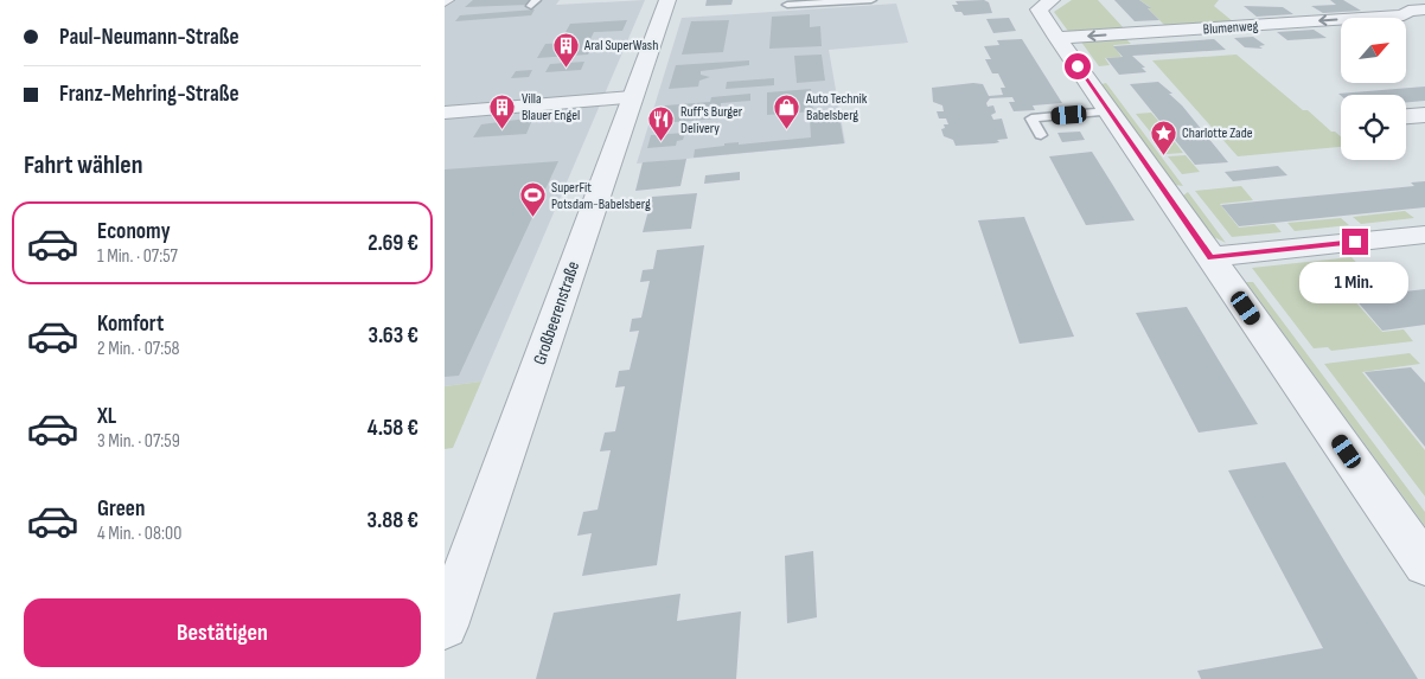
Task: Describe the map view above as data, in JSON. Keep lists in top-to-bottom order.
{
  "streets": {
    "street": ["Blumenweg", "Großbeerenstraße"]
  },
  "places": {
    "building": ["Aral SuperWash", "Villa Blauer Engel"],
    "shop": ["Auto Technik Babelsberg"],
    "restaurant": ["Ruff's Burger Delivery"],
    "place": ["Charlotte Zade"],
    "sports": ["SuperFit Potsdam-Babelsberg"]
  },
  "north": "top right",
  "page": {
    "banner": ["Paul-Neumann-Straße", "Franz-Mehring-Straße"],
    "heading": "Fahrt wählen",
    "list": [
      {
        "name": "Economy",
        "note": "1 Min. · 07:57",
        "value": "2.69 €"
      },
      {
        "name": "Komfort",
        "note": "2 Min. · 07:58",
        "value": "3.63 €"
      },
      {
        "name": "XL",
        "note": "3 Min. · 07:59",
        "value": "4.58 €"
      },
      {
        "name": "Green",
        "note": "4 Min. · 08:00",
        "value": "3.88 €"
      }
    ],
    "bubble": "1 Min.",
    "buttons": "Bestätigen"
  }
}
